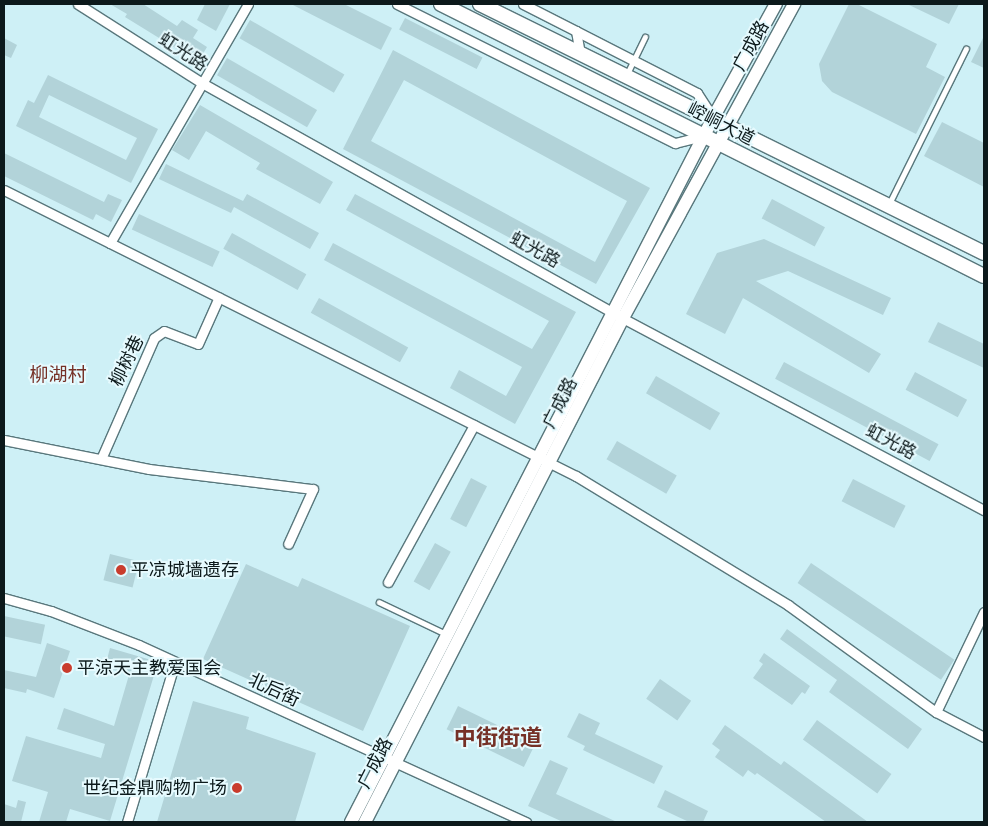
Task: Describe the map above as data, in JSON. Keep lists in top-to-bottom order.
{
  "streets": {
    "main road": ["广成路", "崆峒大道"],
    "street": ["虹光路", "柳树巷", "北后街"]
  },
  "crossings": [
    ["广成路", "虹光路"],
    ["广成路", "崆峒大道"],
    ["广成路", "北后街"]
  ],
  "districts": ["柳湖村", "中街街道"],
  "places": ["平凉城墙遗存", "平涼天主教爱国会", "世纪金鼎购物广场"]
}
